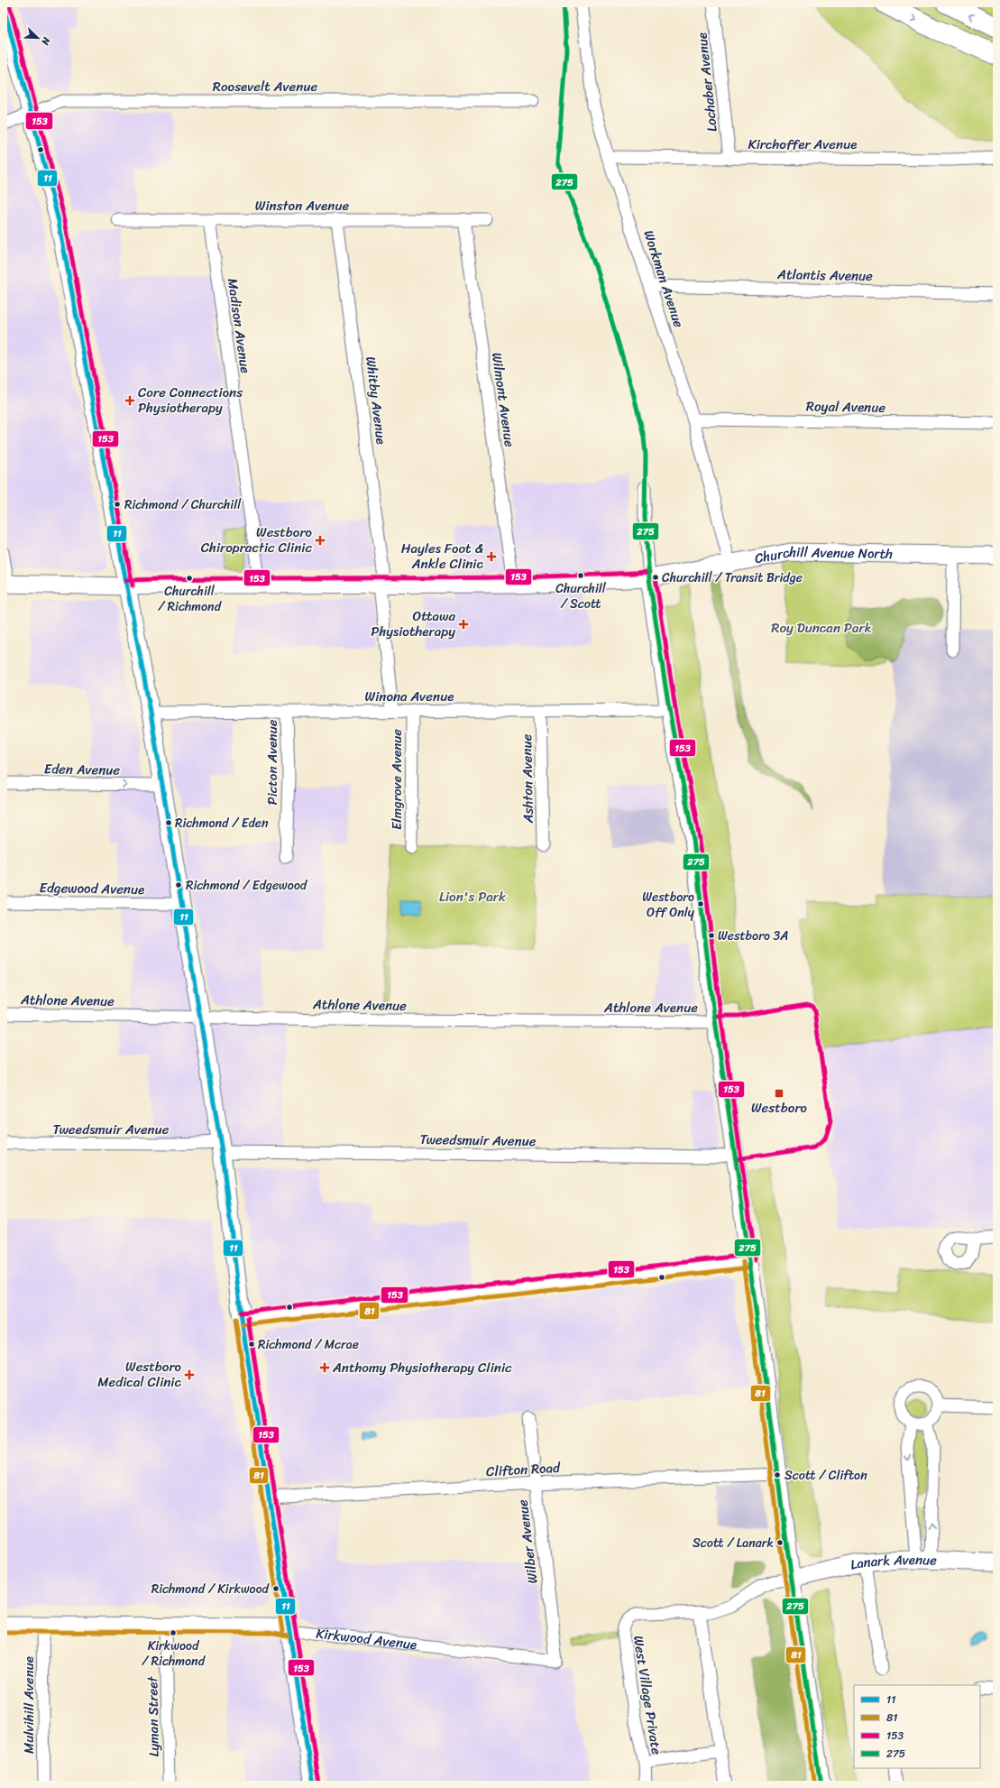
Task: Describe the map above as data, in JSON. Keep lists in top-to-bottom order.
{
  "streets": {
    "main road": ["Churchill Avenue North", "Lanark Avenue", "Kirkwood Avenue"],
    "street": [
      "Lochaber Avenue",
      "Roosevelt Avenue",
      "Kirchoffer Avenue",
      "Winston Avenue",
      "Atlantis Avenue",
      "Workman Avenue",
      "Madison Avenue",
      "Wilmont Avenue",
      "Whitby Avenue",
      "Royal Avenue",
      "Winona Avenue",
      "Picton Avenue",
      "Eden Avenue",
      "Ashton Avenue",
      "Elmgrove Avenue",
      "Edgewood Avenue",
      "Athlone Avenue",
      "Tweedsmuir Avenue",
      "Clifton Road",
      "Wilber Avenue",
      "West Village Private",
      "Mulvihill Avenue",
      "Lyman Street"
    ]
  },
  "crossings": [
    ["Lochaber Avenue", "Kirchoffer Avenue"],
    ["Kirchoffer Avenue", "Workman Avenue"],
    ["Winston Avenue", "Madison Avenue"],
    ["Winston Avenue", "Wilmont Avenue"],
    ["Winston Avenue", "Whitby Avenue"],
    ["Atlantis Avenue", "Workman Avenue"],
    ["Workman Avenue", "Royal Avenue"],
    ["Workman Avenue", "Churchill Avenue North"],
    ["Madison Avenue", "Churchill Avenue North"],
    ["Wilmont Avenue", "Churchill Avenue North"],
    ["Whitby Avenue", "Churchill Avenue North"],
    ["Whitby Avenue", "Winona Avenue"],
    ["Winona Avenue", "Picton Avenue"],
    ["Winona Avenue", "Ashton Avenue"],
    ["Winona Avenue", "Elmgrove Avenue"],
    ["Clifton Road", "Wilber Avenue"],
    ["Wilber Avenue", "Kirkwood Avenue"],
    ["Lanark Avenue", "West Village Private"],
    ["Kirkwood Avenue", "Mulvihill Avenue"],
    ["Kirkwood Avenue", "Lyman Street"]
  ],
  "one_way": ["Eden Avenue"],
  "parks": ["Roy Duncan Park", "Lion's Park"],
  "places": {
    "health": [
      "Core Connections Physiotherapy",
      "Westboro Chiropractic Clinic",
      "Hayles Foot & Ankle Clinic",
      "Ottawa Physiotherapy",
      "Anthomy Physiotherapy Clinic",
      "Westboro Medical Clinic"
    ],
    "other": [
      "Richmond / Churchill",
      "Churchill / Scott",
      "Churchill / Transit Bridge",
      "Churchill / Richmond",
      "Richmond / Eden",
      "Richmond / Edgewood",
      "Westboro Off Only",
      "Westboro 3A",
      "Richmond / Mcrae",
      "Scott / Clifton",
      "Scott / Lanark",
      "Richmond / Kirkwood",
      "Kirkwood / Richmond"
    ],
    "transit": ["Westboro"]
  },
  "lines": [
    "transit line 11",
    "transit line 153",
    "transit line 275",
    "transit line 81"
  ],
  "legend": [
    "11",
    "81",
    "153",
    "275"
  ],
  "north": "bottom right"
}
